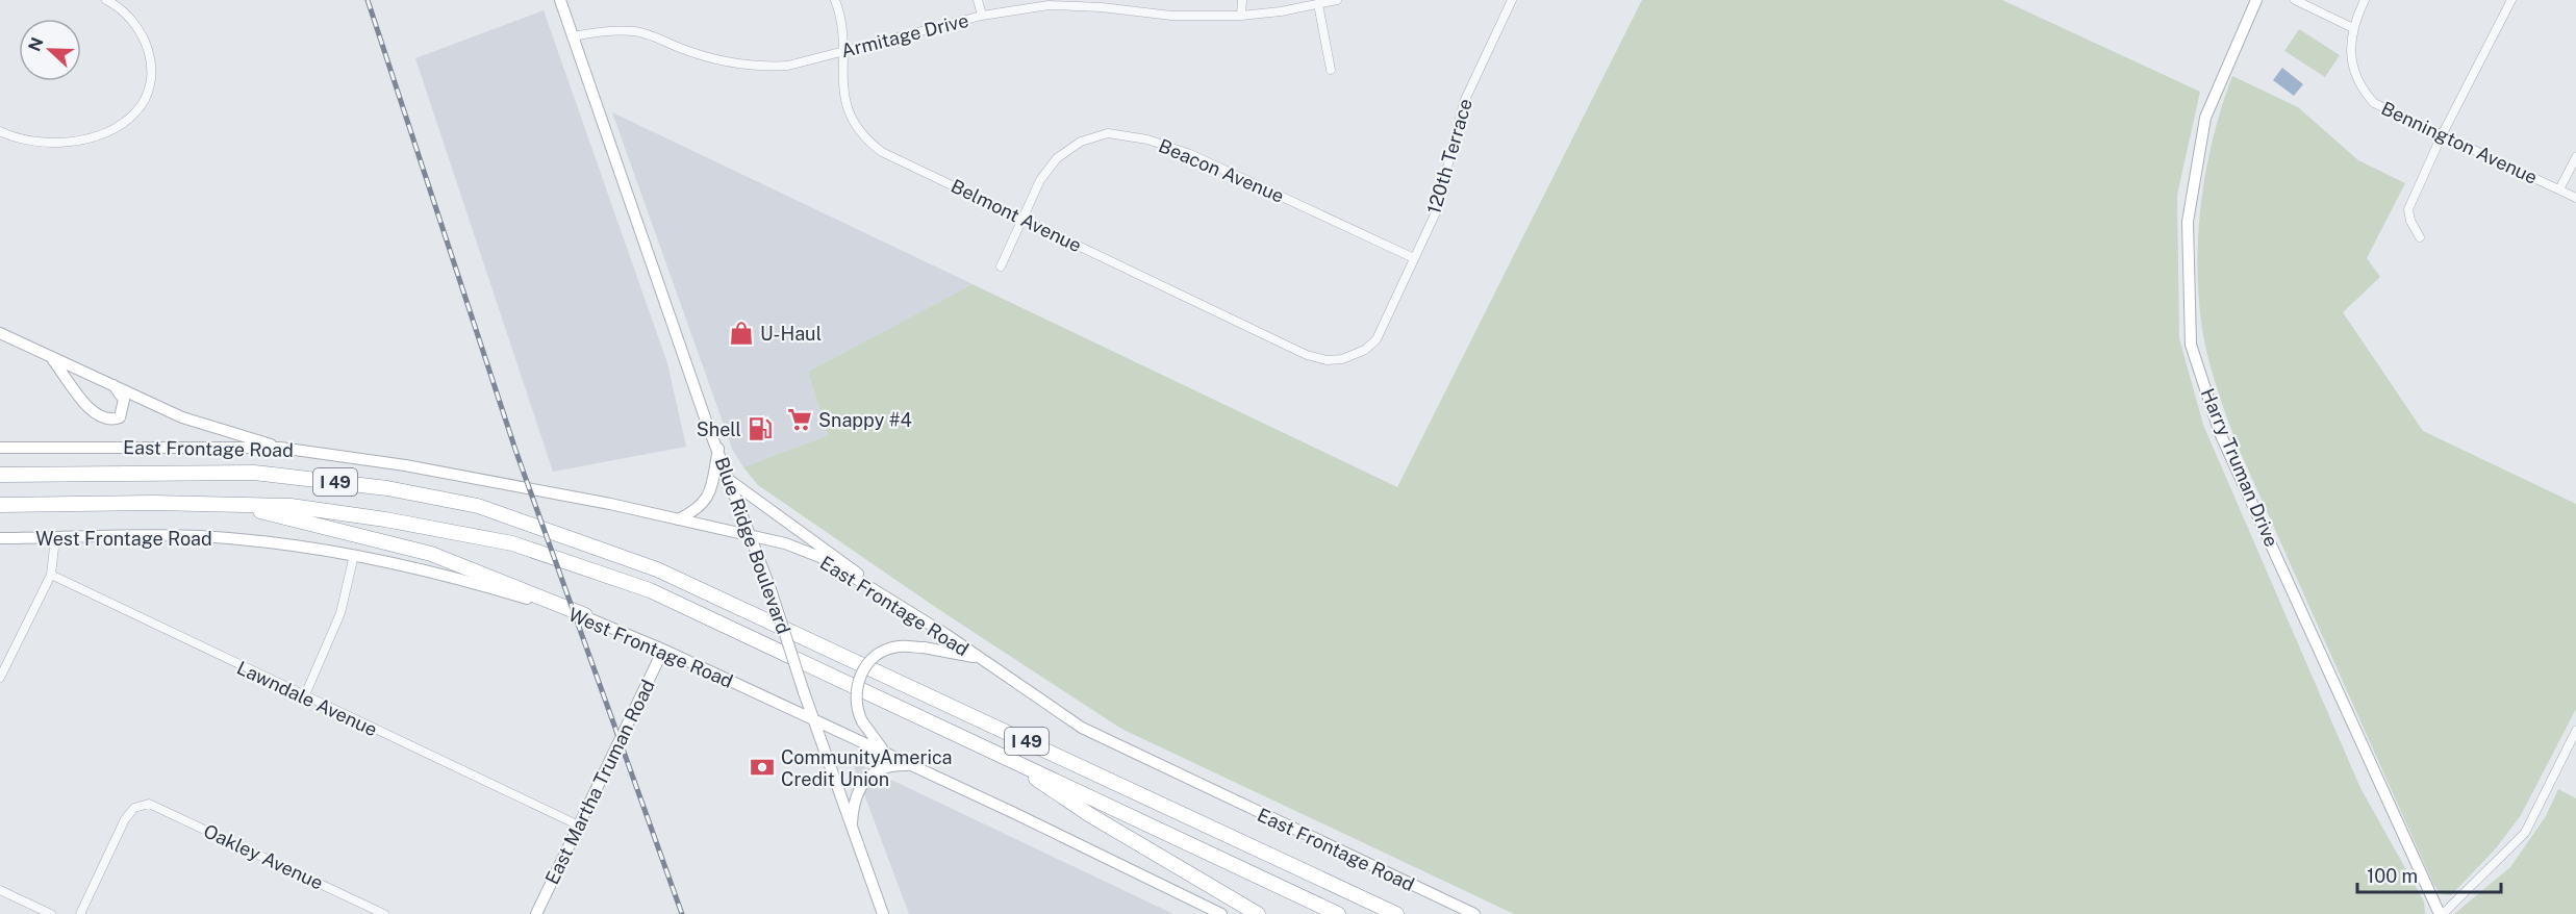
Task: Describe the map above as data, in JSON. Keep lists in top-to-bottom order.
{
  "streets": {
    "highway": ["I 49"],
    "street": [
      "Armitage Drive",
      "Bennington Avenue",
      "120th Terrace",
      "Beacon Avenue",
      "Belmont Avenue",
      "East Frontage Road",
      "Harry Truman Drive",
      "West Frontage Road",
      "Blue Ridge Boulevard",
      "Lawndale Avenue",
      "East Martha Truman Road",
      "Oakley Avenue"
    ]
  },
  "crossings": [
    ["Armitage Drive", "Belmont Avenue"],
    ["Armitage Drive", "Blue Ridge Boulevard"],
    ["120th Terrace", "Beacon Avenue"],
    ["120th Terrace", "Belmont Avenue"],
    ["Beacon Avenue", "Belmont Avenue"],
    ["East Frontage Road", "Blue Ridge Boulevard"],
    ["West Frontage Road", "Blue Ridge Boulevard"],
    ["West Frontage Road", "East Martha Truman Road"],
    ["Lawndale Avenue", "East Martha Truman Road"]
  ],
  "places": {
    "shop": ["U-Haul"],
    "supermarket": ["Snappy #4"],
    "fuel station": ["Shell"],
    "bank": ["CommunityAmerica Credit Union"]
  },
  "scale_bar": "100 m",
  "north": "left"
}
